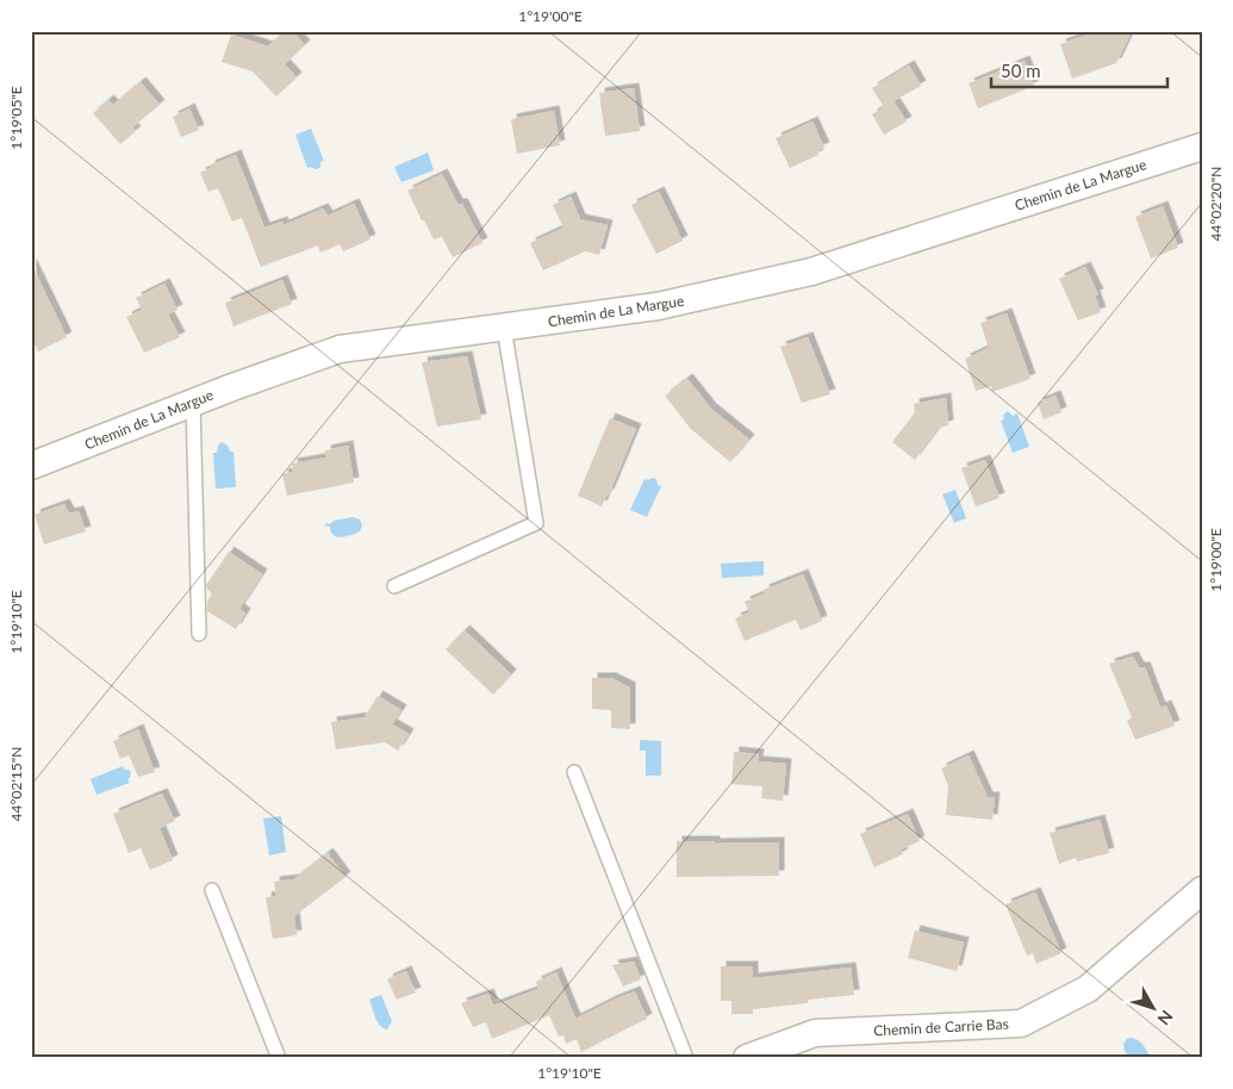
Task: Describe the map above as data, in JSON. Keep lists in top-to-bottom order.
{
  "streets": {
    "street": ["Chemin de La Margue", "Chemin de Carrie Bas"]
  },
  "scale_bar": "50 m",
  "north": "bottom right",
  "coordinates": [
    "1°19'00\"E",
    "1°19'05\"E",
    "44°02'20\"N",
    "1°19'10\"E",
    "44°02'15\"N"
  ]
}
